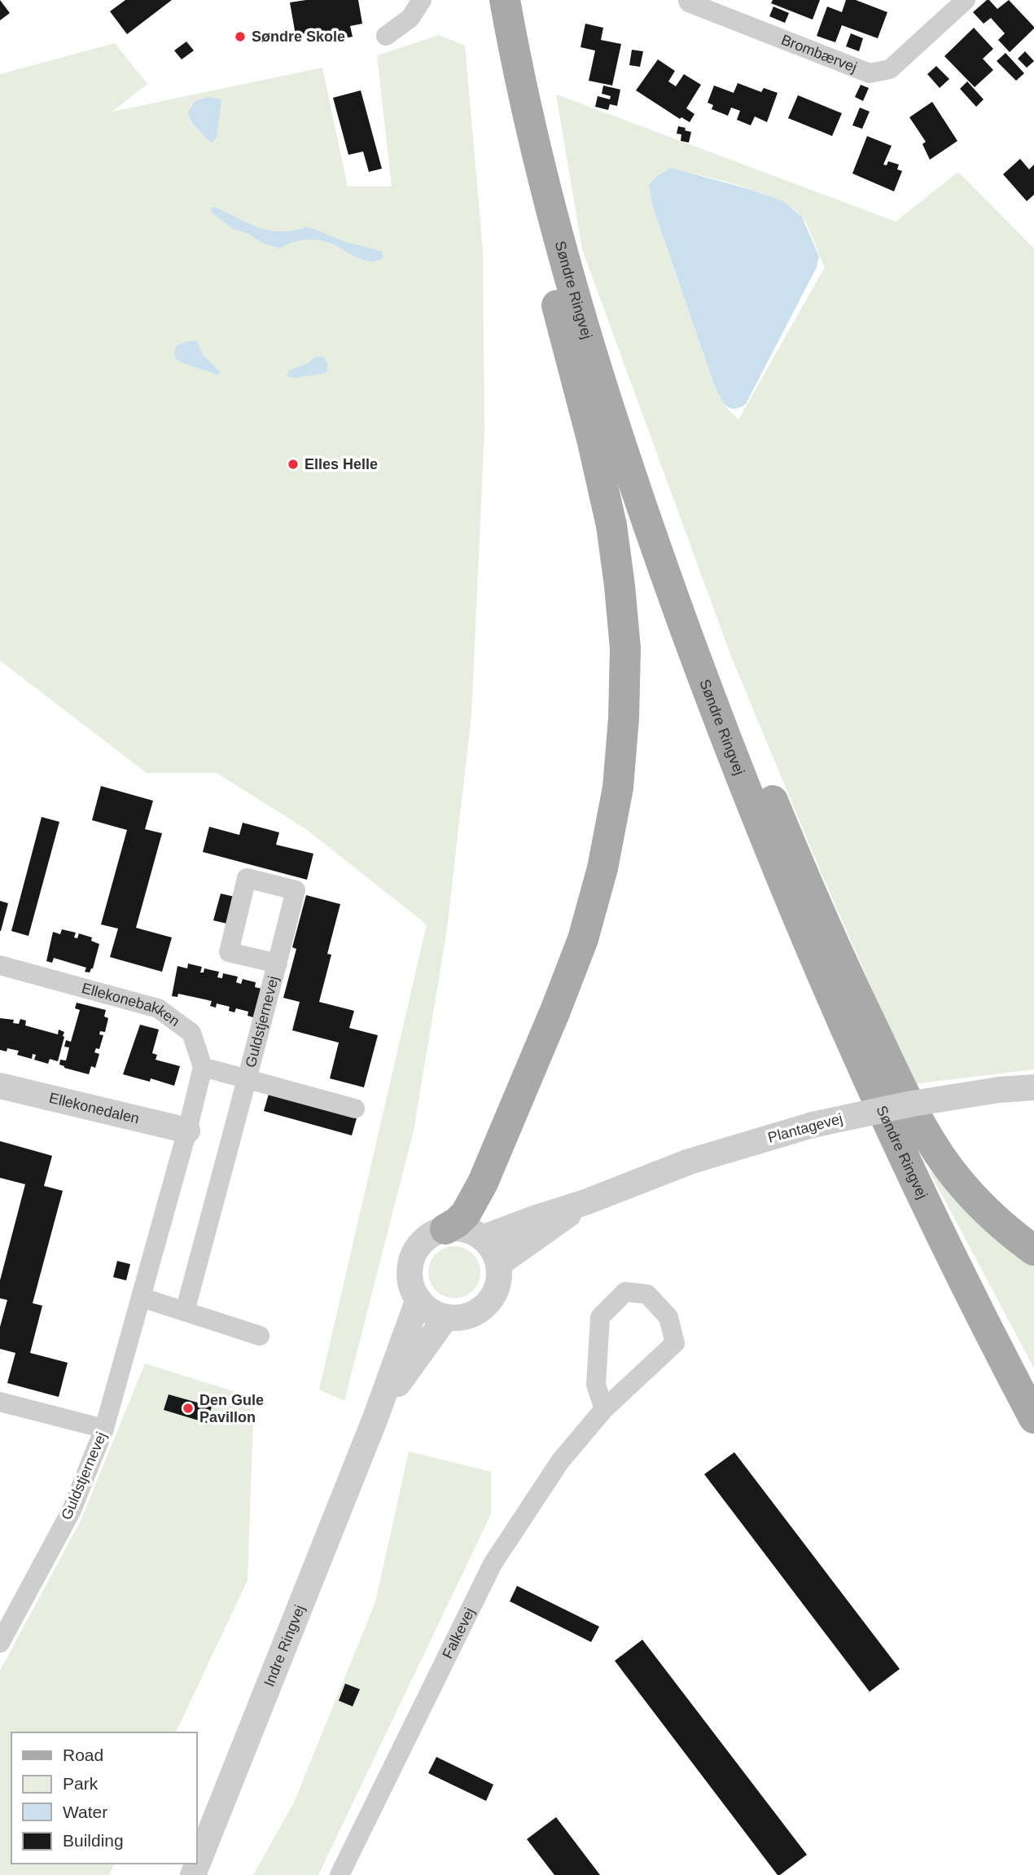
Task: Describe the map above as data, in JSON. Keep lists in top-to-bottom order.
{
  "streets": {
    "main road": ["Søndre Ringvej"],
    "street": [
      "Brombærvej",
      "Ellekonebakken",
      "Guldstjernevej",
      "Ellekonedalen",
      "Plantagevej",
      "Falkevej",
      "Indre Ringvej"
    ]
  },
  "crossings": [
    ["Ellekonebakken", "Guldstjernevej"],
    ["Guldstjernevej", "Ellekonedalen"],
    ["Plantagevej", "Indre Ringvej"]
  ],
  "places": ["Søndre Skole", "Elles Helle", "Den Gule Pavillon"],
  "legend": [
    "Road",
    "Park",
    "Water",
    "Building"
  ]
}
